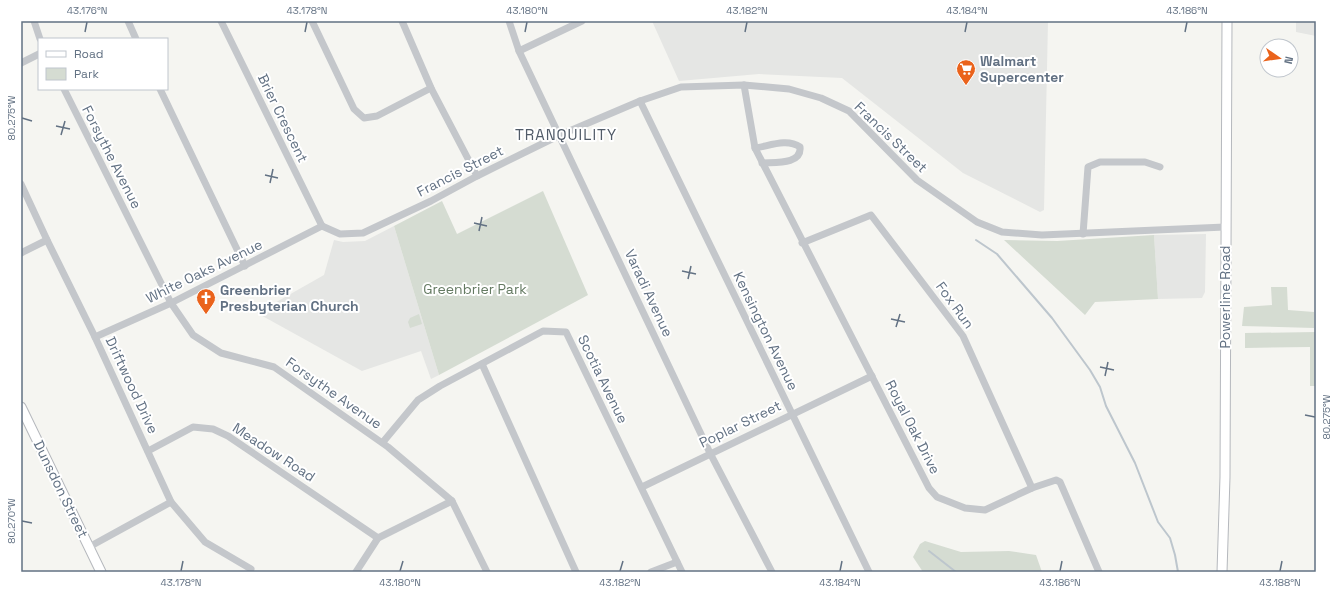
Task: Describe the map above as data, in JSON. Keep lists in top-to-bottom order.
{
  "streets": {
    "main road": ["Powerline Road", "Dunsdon Street"],
    "street": [
      "Brier Crescent",
      "Francis Street",
      "Forsythe Avenue",
      "White Oaks Avenue",
      "Varadi Avenue",
      "Fox Run",
      "Kensington Avenue",
      "Scotia Avenue",
      "Driftwood Drive",
      "Poplar Street",
      "Royal Oak Drive",
      "Meadow Road"
    ]
  },
  "crossings": [
    ["Brier Crescent", "Francis Street"],
    ["Brier Crescent", "White Oaks Avenue"],
    ["Francis Street", "White Oaks Avenue"],
    ["Francis Street", "Varadi Avenue"],
    ["Francis Street", "Powerline Road"],
    ["Francis Street", "Kensington Avenue"],
    ["Francis Street", "Royal Oak Drive"],
    ["Forsythe Avenue", "White Oaks Avenue"],
    ["Forsythe Avenue", "Scotia Avenue"],
    ["White Oaks Avenue", "Driftwood Drive"],
    ["Varadi Avenue", "Poplar Street"],
    ["Fox Run", "Royal Oak Drive"],
    ["Kensington Avenue", "Poplar Street"],
    ["Scotia Avenue", "Poplar Street"],
    ["Driftwood Drive", "Meadow Road"],
    ["Poplar Street", "Royal Oak Drive"]
  ],
  "districts": ["TRANQUILITY"],
  "parks": ["Greenbrier Park"],
  "places": {
    "supermarket": ["Walmart Supercenter"],
    "church": ["Greenbrier Presbyterian Church"]
  },
  "legend": ["Road", "Park"],
  "north": "right",
  "coordinates": [
    "43.176°N",
    "43.178°N",
    "43.180°N",
    "43.182°N",
    "43.184°N",
    "43.186°N",
    "80.275°W",
    "80.270°W",
    "43.188°N"
  ]
}
